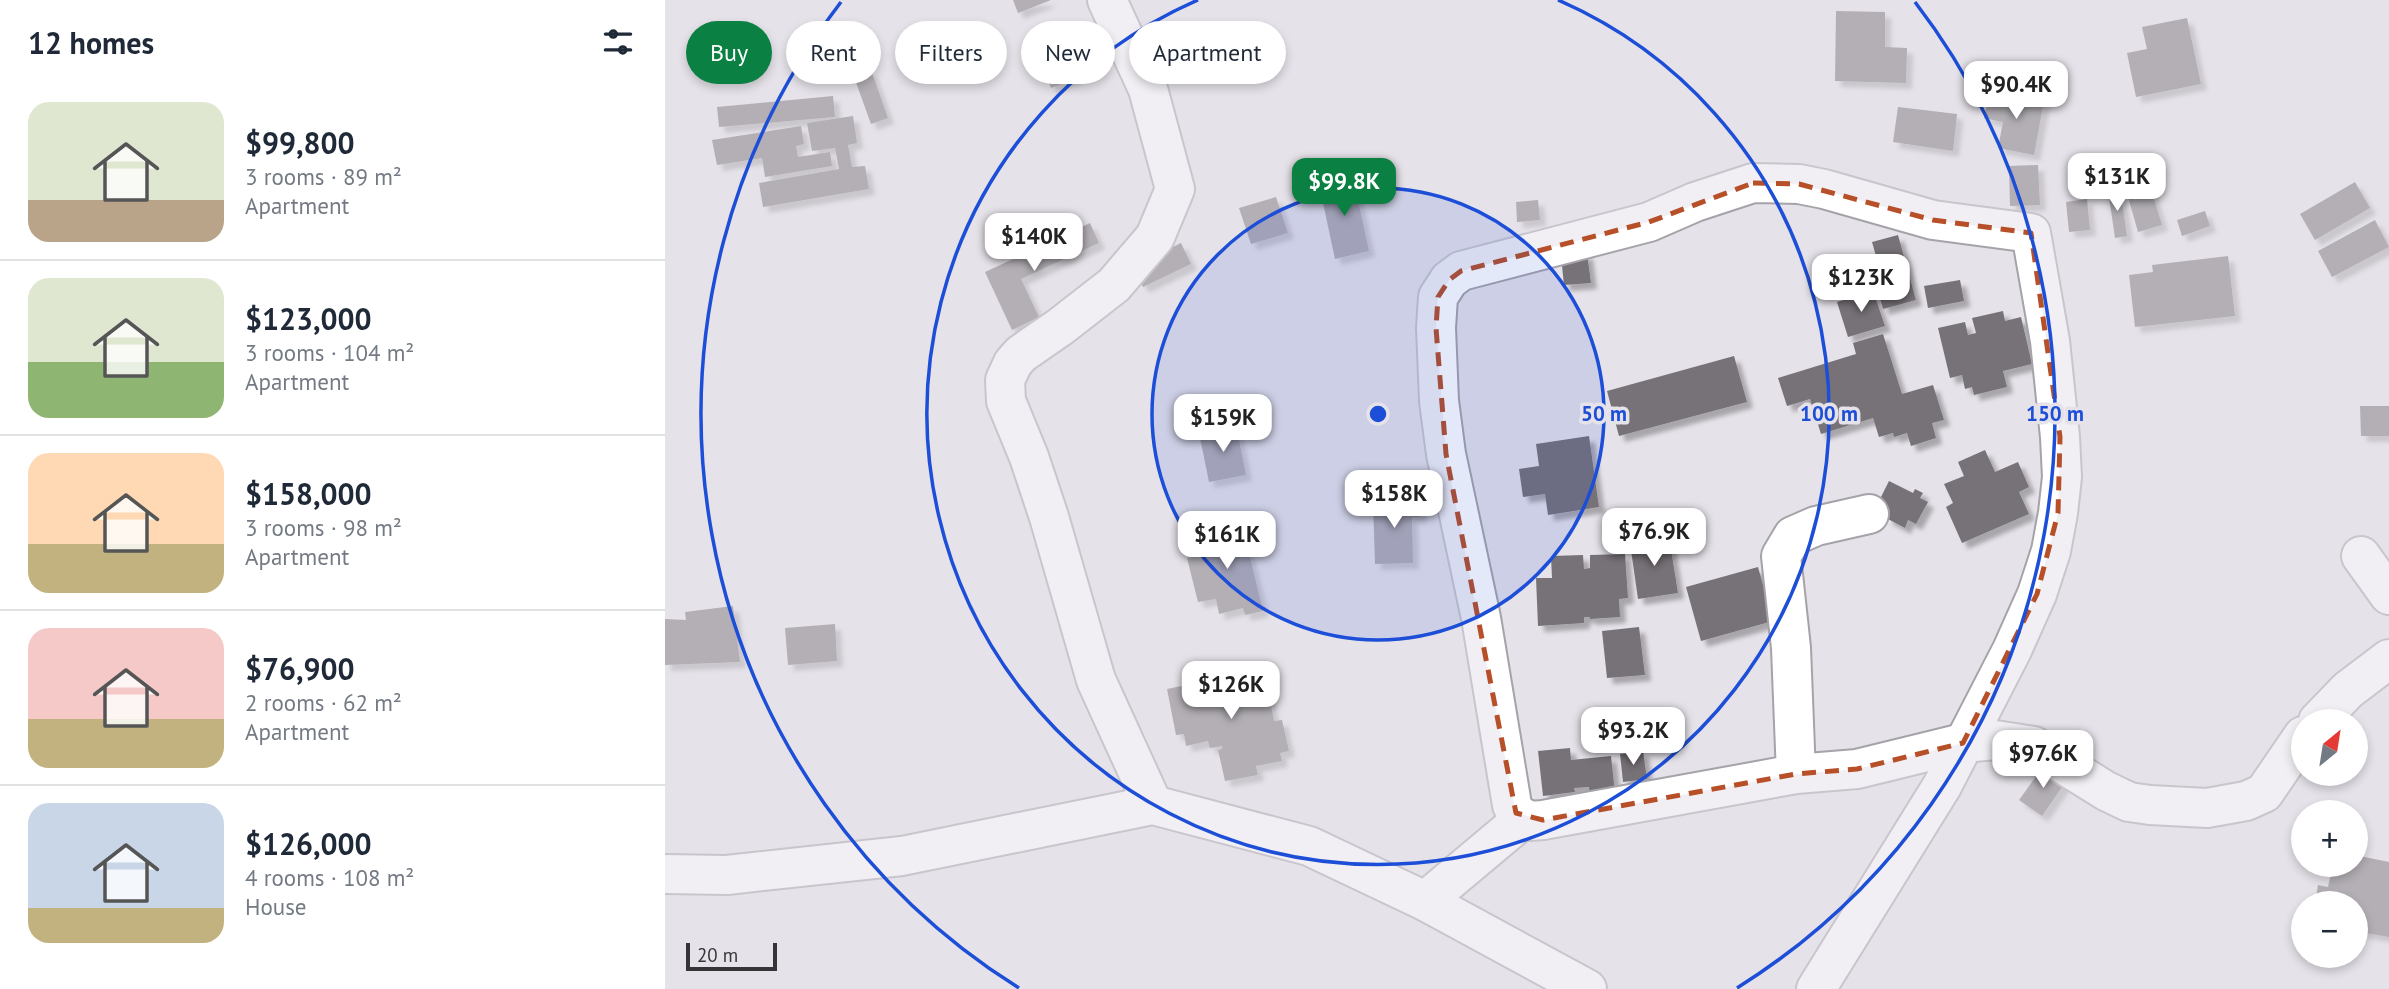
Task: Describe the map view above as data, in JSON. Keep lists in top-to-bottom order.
{
  "scale_bar": "20 m",
  "north": "top right",
  "page": {
    "heading": "12 homes",
    "chip": [
      "Buy",
      "Rent",
      "Filters",
      "New",
      "Apartment"
    ],
    "price": [
      "$90.4K",
      "$131K",
      "$99.8K",
      "$140K",
      "$123K",
      "$159K",
      "$158K",
      "$76.9K",
      "$161K",
      "$126K",
      "$93.2K",
      "$97.6K"
    ],
    "list": [
      {
        "name": "$99,800",
        "note": "3 rooms · 89 m² · Apartment"
      },
      {
        "name": "$123,000",
        "note": "3 rooms · 104 m² · Apartment"
      },
      {
        "name": "$158,000",
        "note": "3 rooms · 98 m² · Apartment"
      },
      {
        "name": "$76,900",
        "note": "2 rooms · 62 m² · Apartment"
      },
      {
        "name": "$126,000",
        "note": "4 rooms · 108 m² · House"
      }
    ],
    "map_buttons": ["+", "−"],
    "scale": "20 m"
  },
  "rings": ["50 m", "100 m", "150 m"]
}
